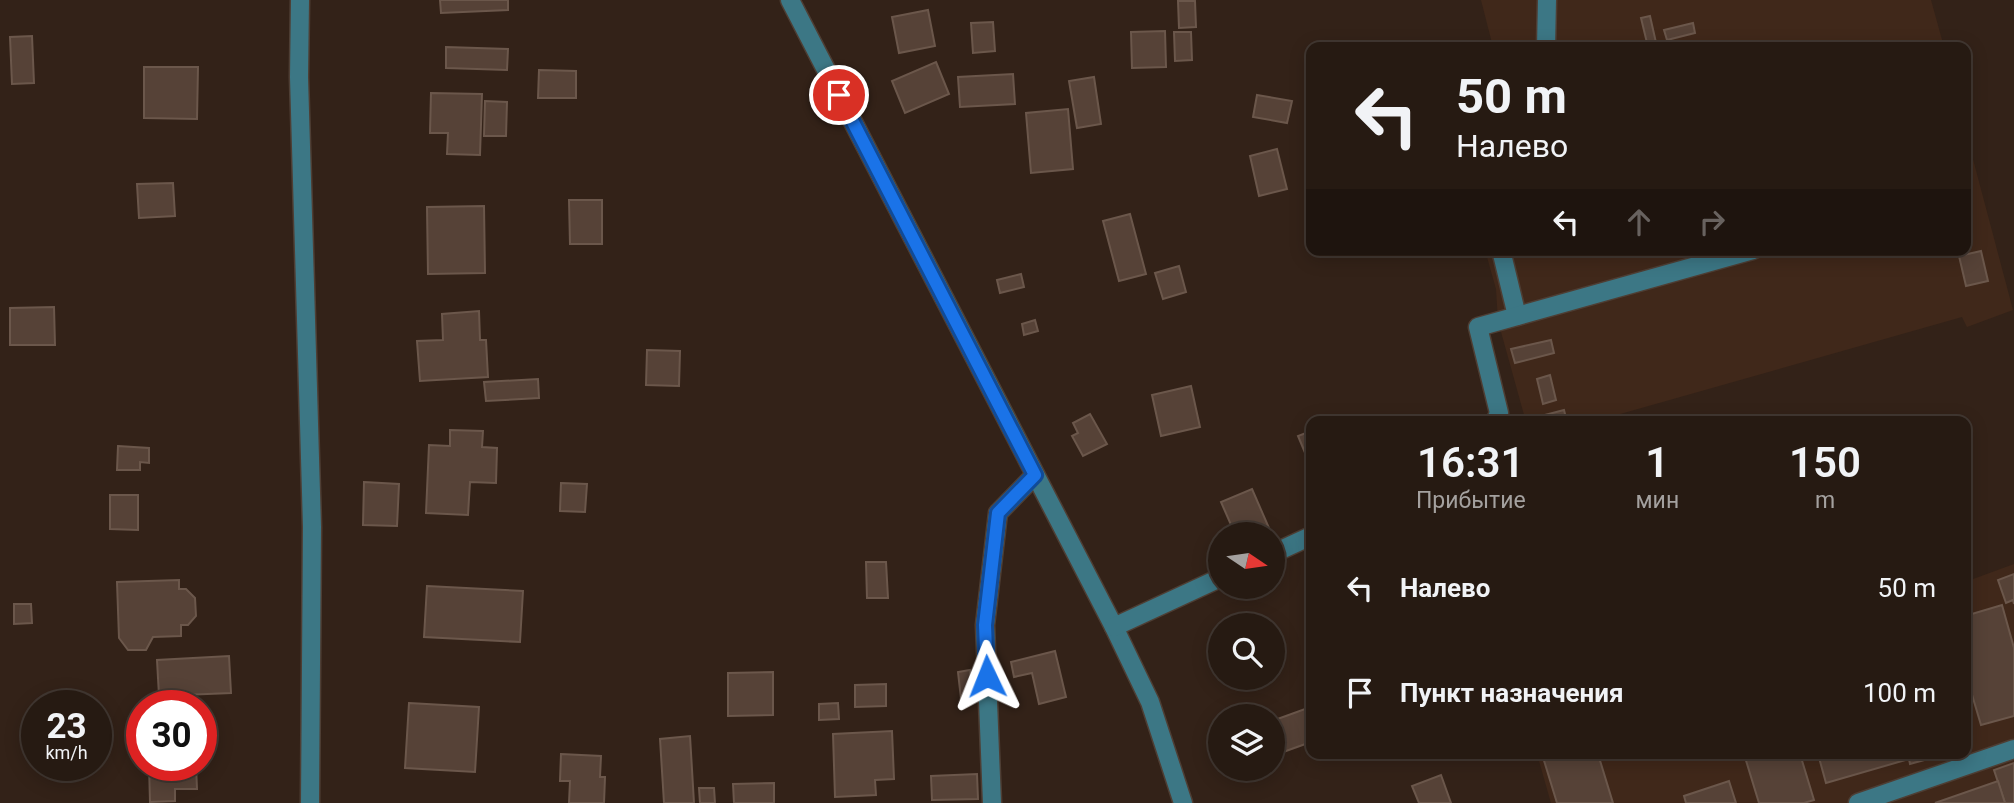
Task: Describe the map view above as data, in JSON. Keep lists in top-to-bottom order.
{
  "north": "right",
  "page": {
    "turn": ["50 m", "Налево"],
    "eta": [
      "16:31",
      "Прибытие",
      "1",
      "мин",
      "150",
      "m"
    ],
    "list": [
      {
        "name": "Налево",
        "value": "50 m"
      },
      {
        "name": "Пункт назначения",
        "value": "100 m"
      }
    ],
    "speed": "23 km/h",
    "limit": "30"
  }
}
